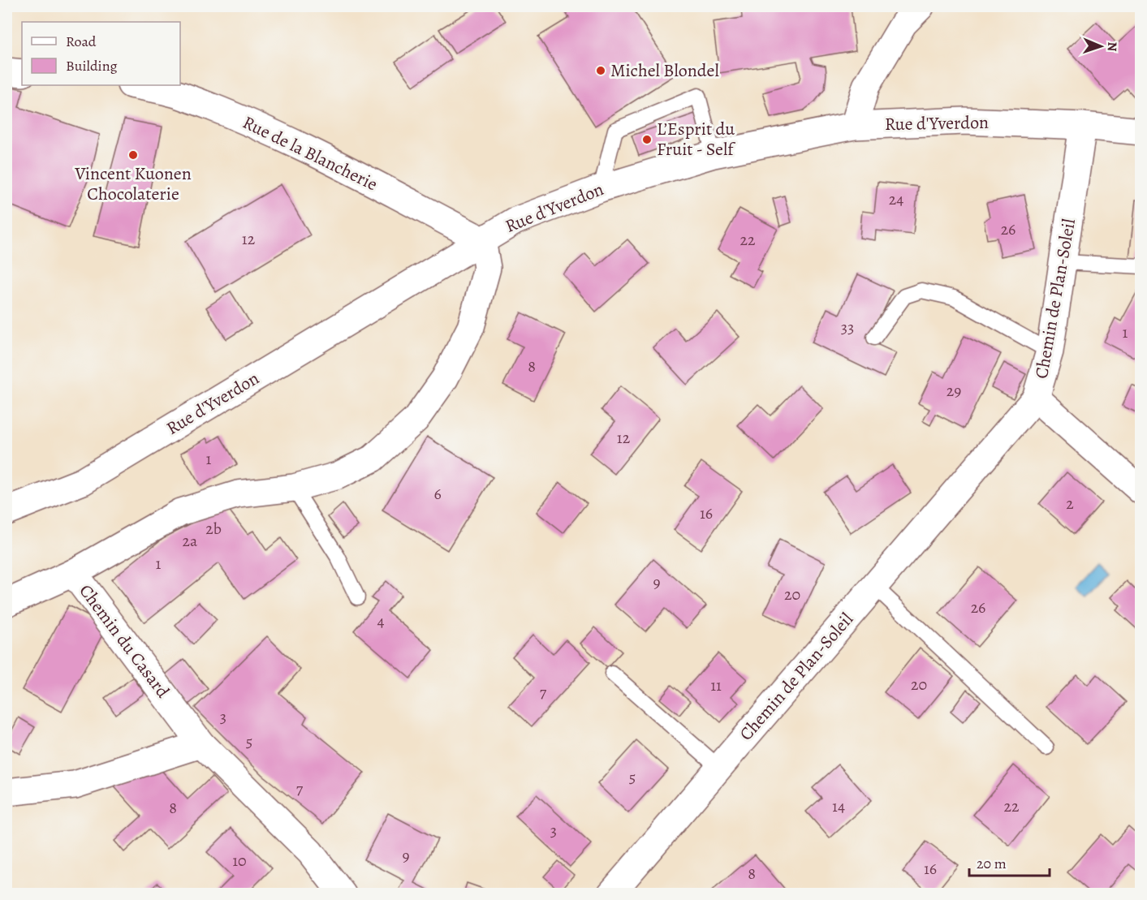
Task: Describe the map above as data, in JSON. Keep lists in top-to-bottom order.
{
  "streets": {
    "street": [
      "Rue d'Yverdon",
      "Rue de la Blancherie",
      "Chemin de Plan-Soleil",
      "Chemin du Casard"
    ]
  },
  "crossings": [
    ["Rue d'Yverdon", "Rue de la Blancherie"],
    ["Rue d'Yverdon", "Chemin de Plan-Soleil"]
  ],
  "places": ["Michel Blondel", "L’Esprit du Fruit - Self", "Vincent Kuonen Chocolaterie"],
  "house_numbers": [
    "24",
    "26",
    "12",
    "22",
    "33",
    "1",
    "8",
    "29",
    "12",
    "1",
    "6",
    "2",
    "16",
    "2b",
    "2a",
    "1",
    "9",
    "20",
    "26",
    "4",
    "20",
    "11",
    "7",
    "3",
    "5",
    "5",
    "7",
    "14",
    "22",
    "8",
    "3",
    "9",
    "10",
    "16",
    "8"
  ],
  "legend": ["Road", "Building"],
  "scale_bar": "20 m",
  "north": "right"
}
